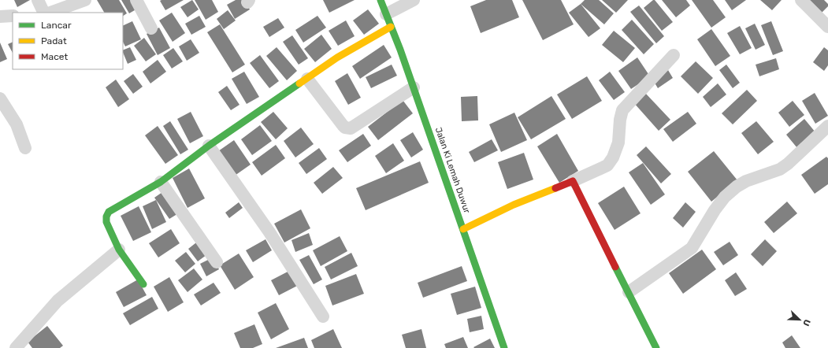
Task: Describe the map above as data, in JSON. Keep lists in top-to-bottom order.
{
  "streets": {
    "street": ["Jalan Ki Lemah Duwur"]
  },
  "legend": ["Lancar", "Padat", "Macet"],
  "north": "bottom right"
}
